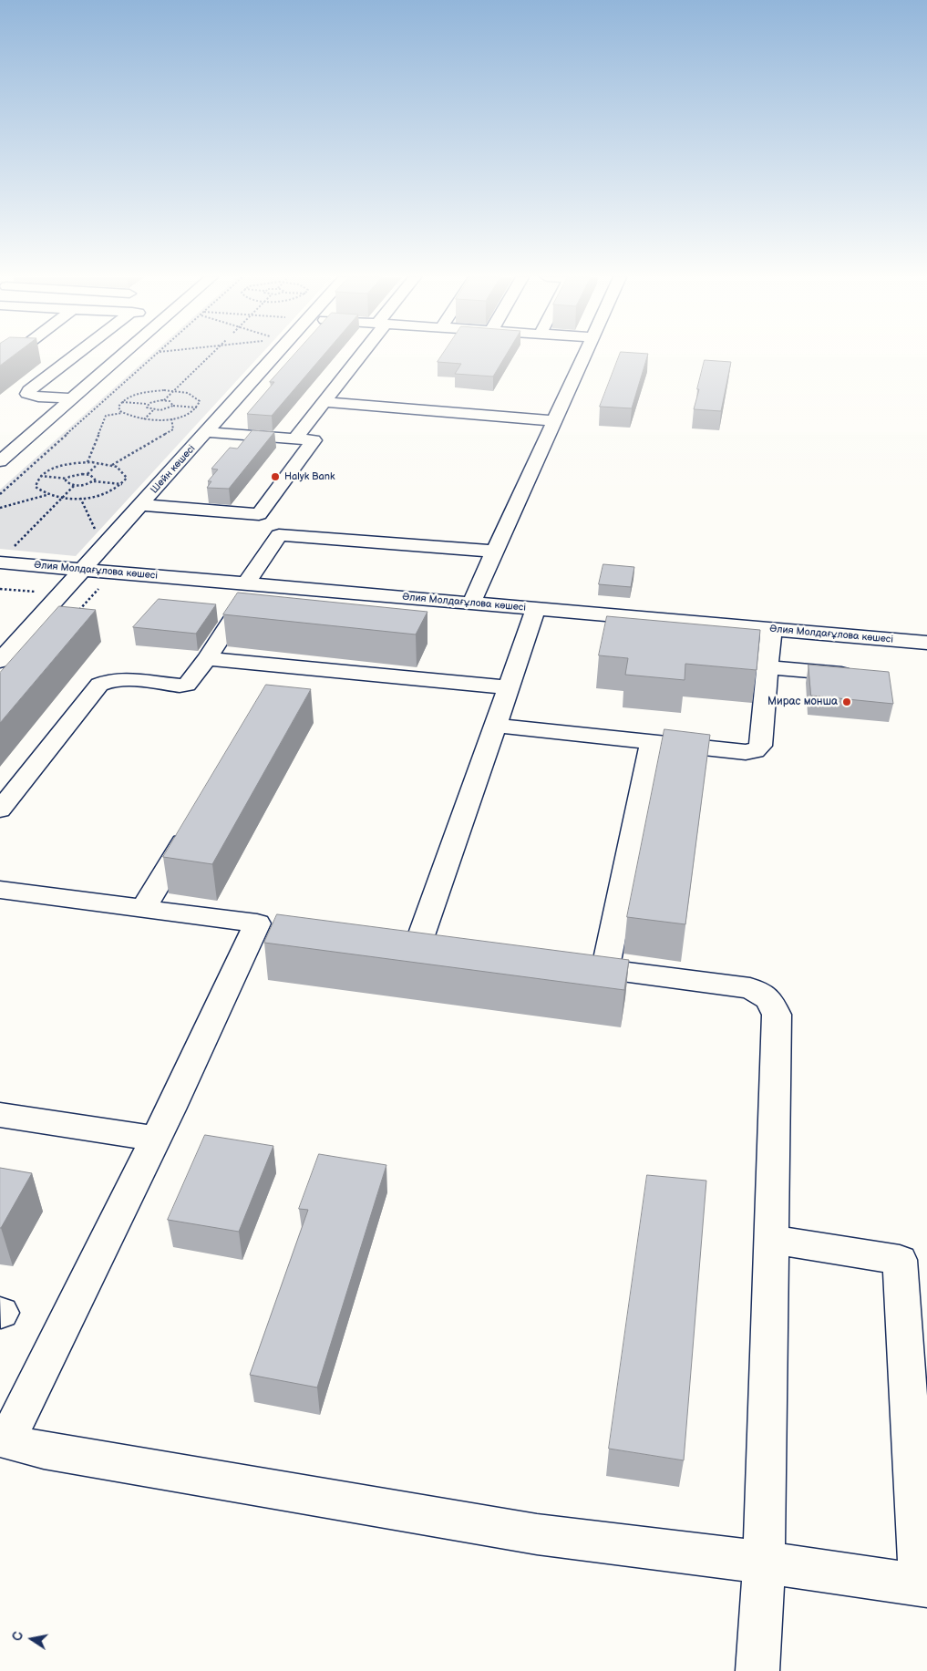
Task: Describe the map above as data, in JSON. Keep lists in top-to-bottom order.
{
  "streets": {
    "street": ["Шейн көшесі", "Әлия Молдағұлова көшесі"]
  },
  "crossings": [
    ["Шейн көшесі", "Әлия Молдағұлова көшесі"]
  ],
  "places": ["Halyk Bank", "Мирас монша"],
  "north": "left"
}
